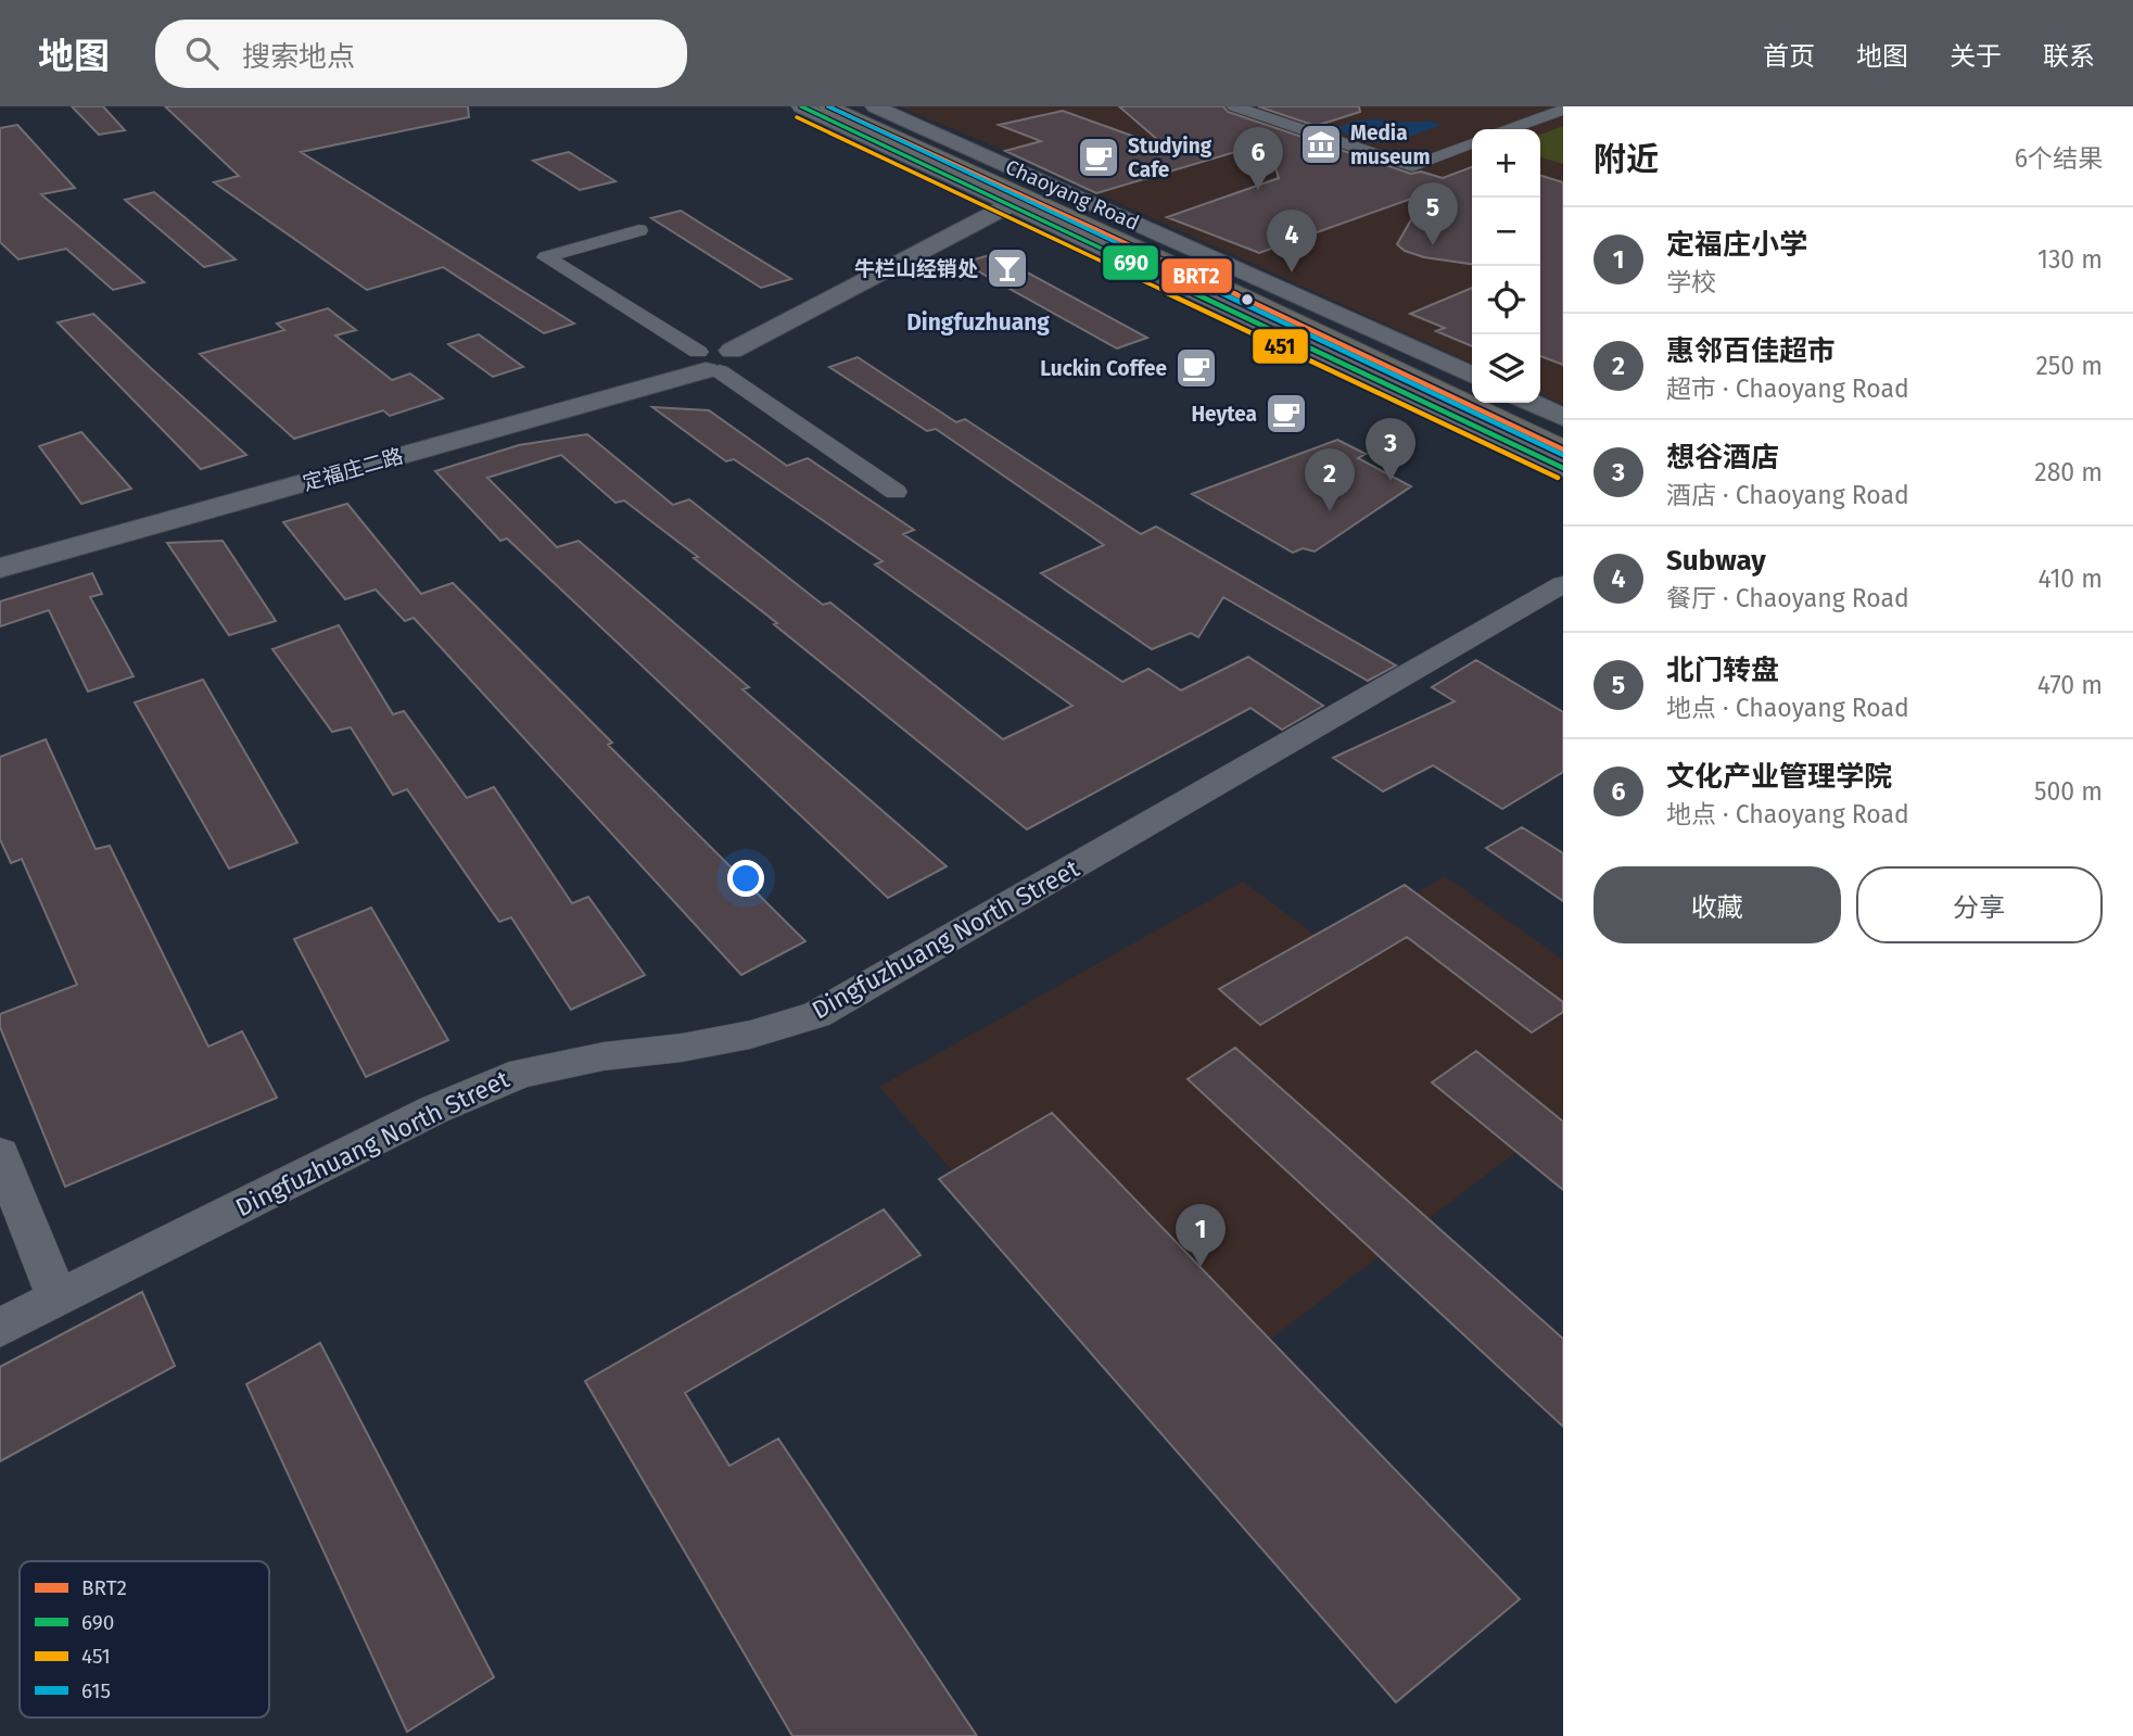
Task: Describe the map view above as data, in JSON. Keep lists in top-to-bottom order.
{
  "streets": {
    "highway": ["Chaoyang Road"],
    "street": ["定福庄二路", "Dingfuzhuang North Street"]
  },
  "crossings": [
    ["Chaoyang Road", "定福庄二路"]
  ],
  "districts": ["Dingfuzhuang"],
  "places": {
    "museum": ["Media museum"],
    "cafe": ["Studying Cafe", "Luckin Coffee", "Heytea"],
    "bar": ["牛栏山经销处"]
  },
  "lines": [
    "transit line BRT2",
    "transit line 690",
    "transit line 615",
    "transit line 451"
  ],
  "legend": [
    "BRT2",
    "690",
    "451",
    "615"
  ],
  "page": {
    "header": "地图",
    "search": "搜索地点",
    "nav": [
      "首页",
      "地图",
      "关于",
      "联系"
    ],
    "heading": ["附近", "6个结果"],
    "pins": [
      "6",
      "5",
      "4",
      "3",
      "2",
      "1"
    ],
    "map_buttons": ["+", "−"],
    "list": [
      {
        "mark": "1",
        "name": "定福庄小学",
        "note": "学校",
        "value": "130 m"
      },
      {
        "mark": "2",
        "name": "惠邻百佳超市",
        "note": "超市 · Chaoyang Road",
        "value": "250 m"
      },
      {
        "mark": "3",
        "name": "想谷酒店",
        "note": "酒店 · Chaoyang Road",
        "value": "280 m"
      },
      {
        "mark": "4",
        "name": "Subway",
        "note": "餐厅 · Chaoyang Road",
        "value": "410 m"
      },
      {
        "mark": "5",
        "name": "北门转盘",
        "note": "地点 · Chaoyang Road",
        "value": "470 m"
      },
      {
        "mark": "6",
        "name": "文化产业管理学院",
        "note": "地点 · Chaoyang Road",
        "value": "500 m"
      }
    ],
    "buttons": ["收藏", "分享"]
  }
}
